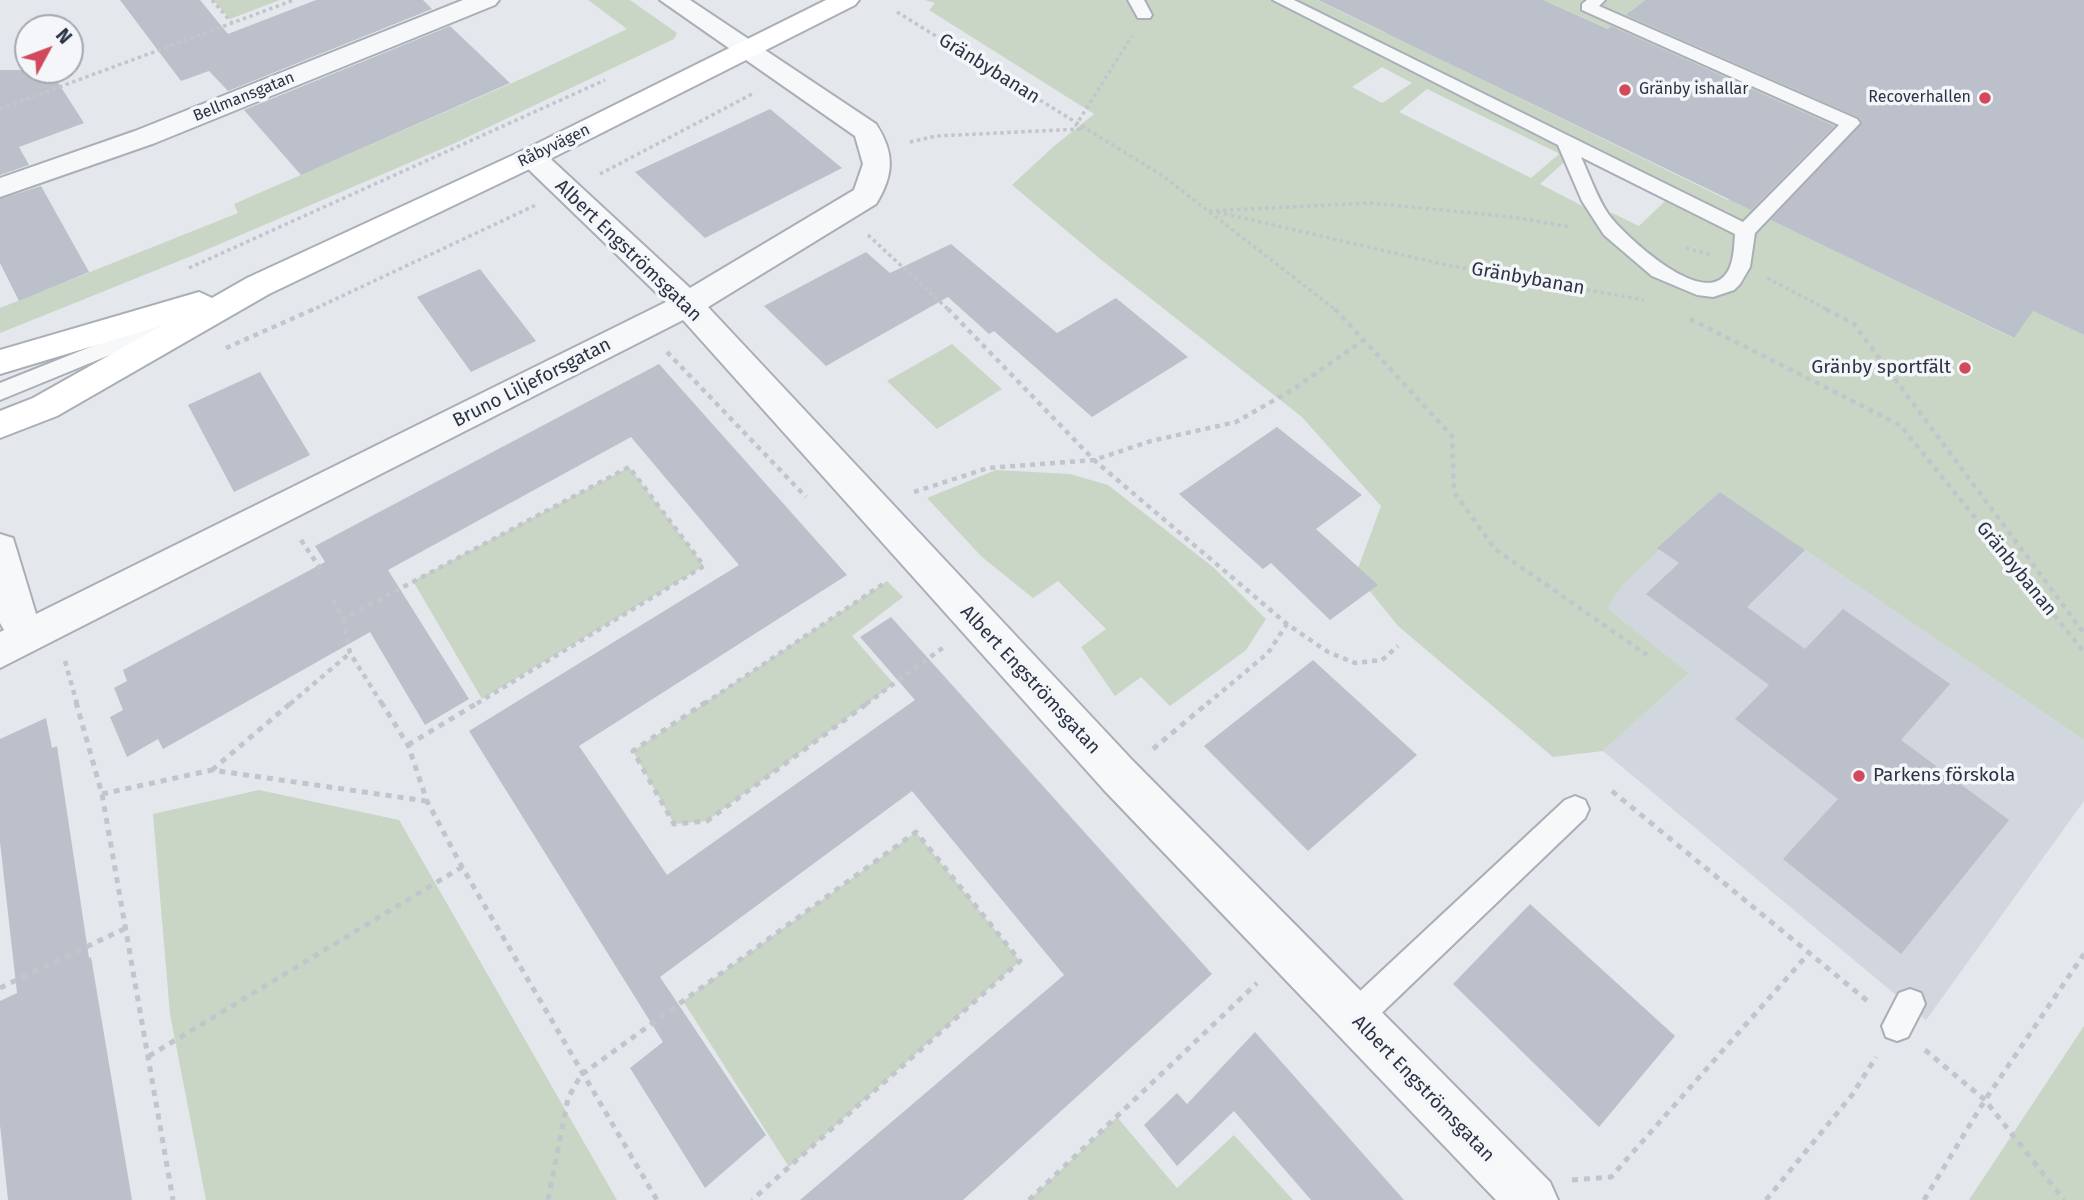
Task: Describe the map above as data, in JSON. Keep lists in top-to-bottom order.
{
  "streets": {
    "main road": ["Råbyvägen"],
    "street": ["Bellmansgatan", "Albert Engströmsgatan", "Bruno Liljeforsgatan"],
    "path": ["Gränbybanan"]
  },
  "crossings": [
    ["Råbyvägen", "Albert Engströmsgatan"],
    ["Råbyvägen", "Bruno Liljeforsgatan"],
    ["Albert Engströmsgatan", "Bruno Liljeforsgatan"]
  ],
  "places": [
    "Gränby ishallar",
    "Recoverhallen",
    "Gränby sportfält",
    "Parkens förskola"
  ],
  "north": "top right"
}
